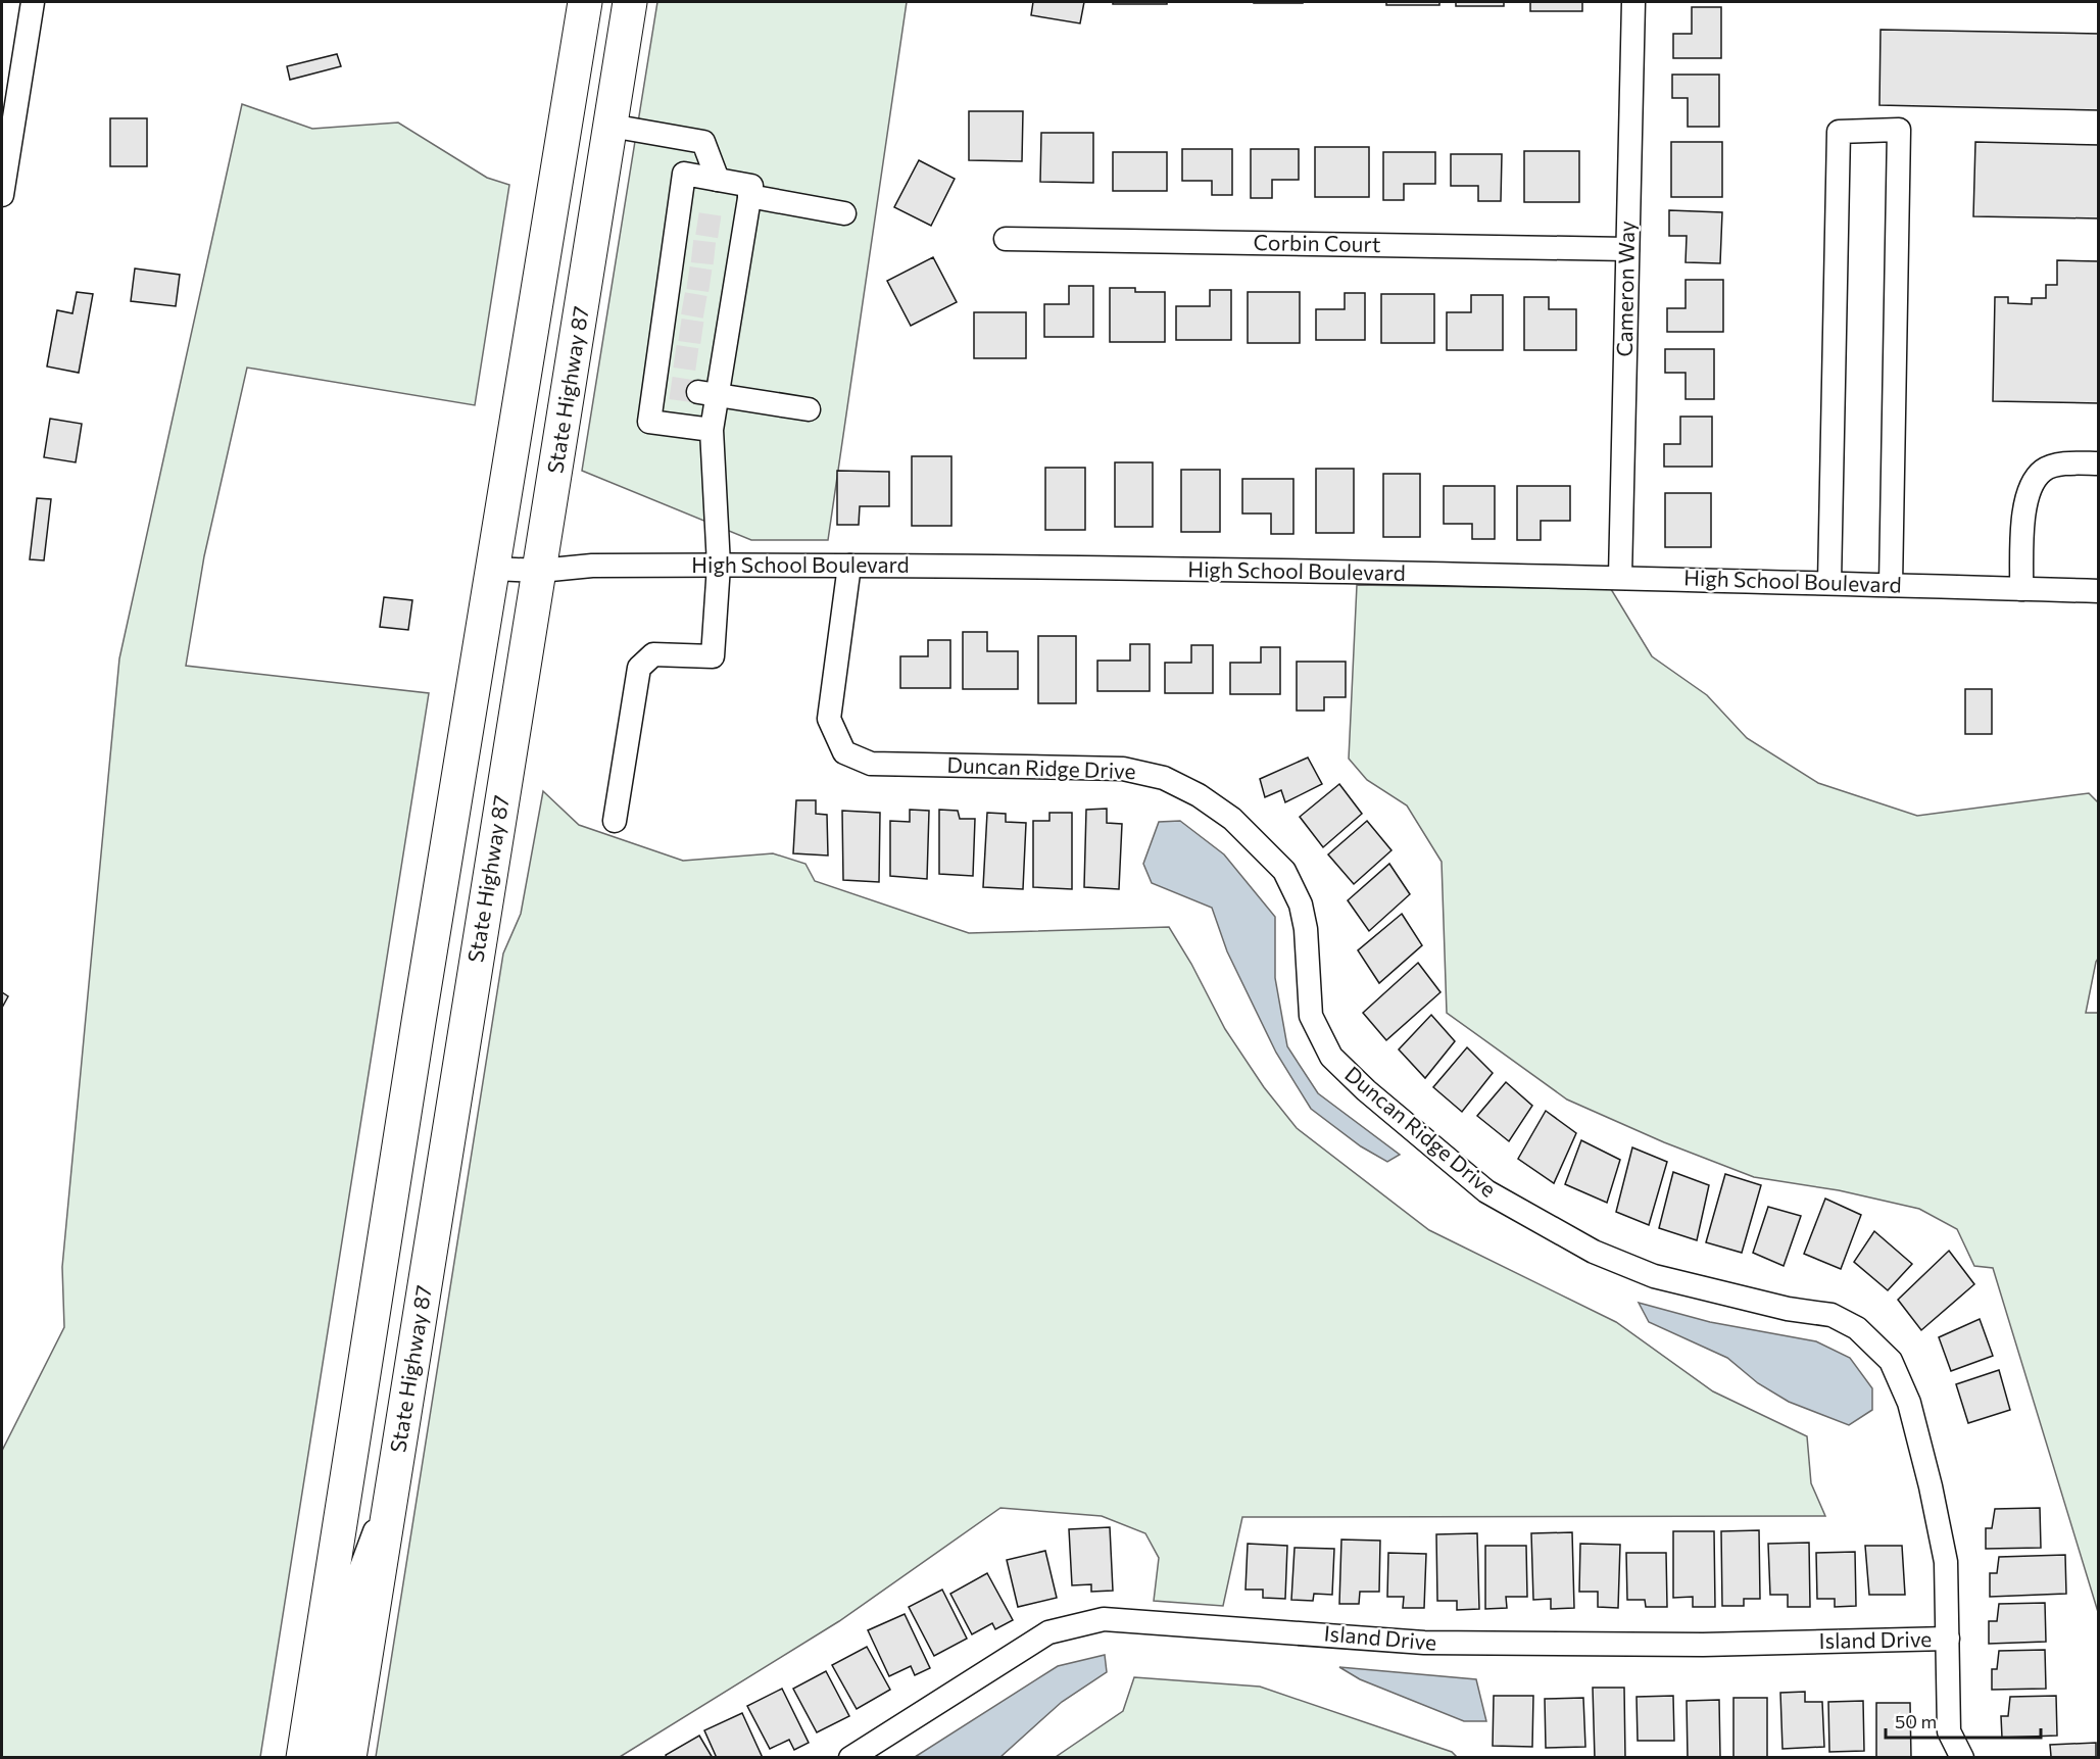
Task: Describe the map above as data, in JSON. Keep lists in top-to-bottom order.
{
  "streets": {
    "highway": ["State Highway 87"],
    "street": [
      "Corbin Court",
      "Cameron Way",
      "High School Boulevard",
      "Duncan Ridge Drive",
      "Island Drive"
    ]
  },
  "crossings": [
    ["Corbin Court", "Cameron Way"],
    ["Cameron Way", "High School Boulevard"],
    ["State Highway 87", "High School Boulevard"],
    ["High School Boulevard", "Duncan Ridge Drive"],
    ["Duncan Ridge Drive", "Island Drive"]
  ],
  "scale_bar": "50 m"
}
